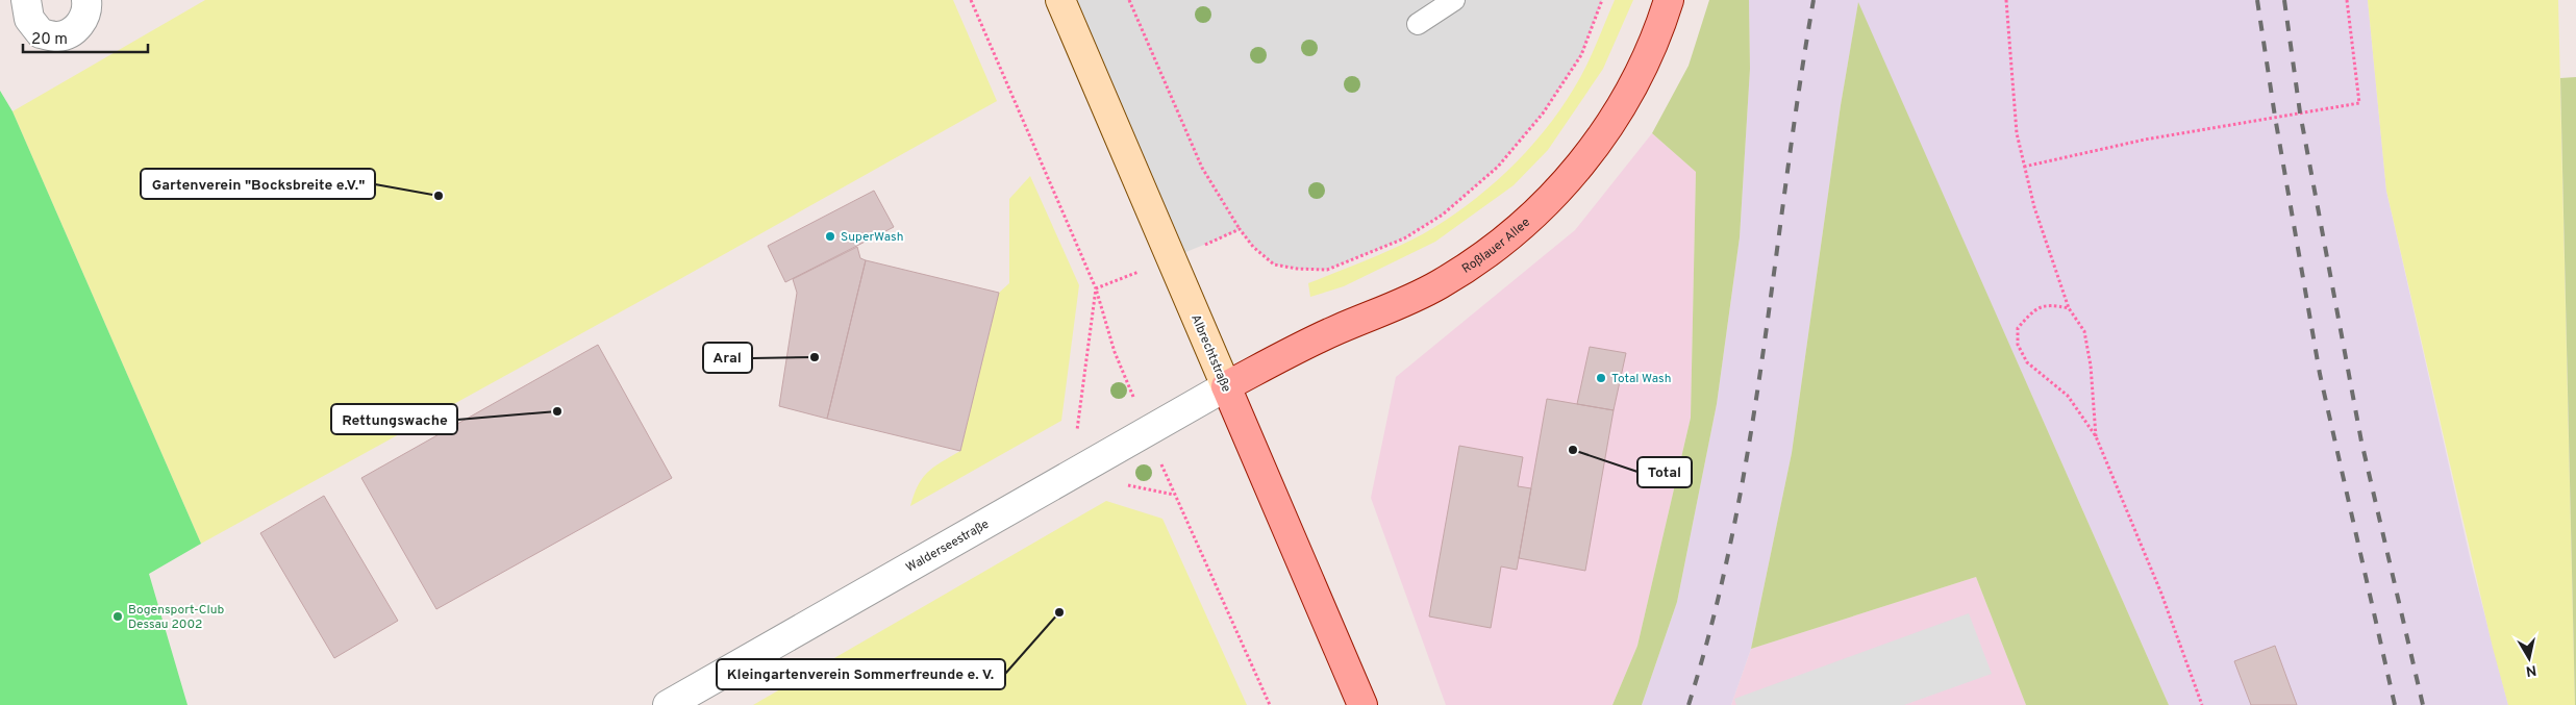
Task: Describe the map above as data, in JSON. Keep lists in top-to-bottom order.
{
  "streets": {
    "main road": ["Roßlauer Allee", "Albrechtstraße"],
    "street": ["Walderseestraße"]
  },
  "crossings": [
    ["Roßlauer Allee", "Albrechtstraße"],
    ["Roßlauer Allee", "Walderseestraße"],
    ["Albrechtstraße", "Walderseestraße"]
  ],
  "places": [
    "Gartenverein \"Bocksbreite e.V.\"",
    "SuperWash",
    "Aral",
    "Total Wash",
    "Rettungswache",
    "Total",
    "Kleingartenverein Sommerfreunde e. V.",
    "Bogensport-Club Dessau 2002"
  ],
  "scale_bar": "20 m",
  "north": "bottom"
}
